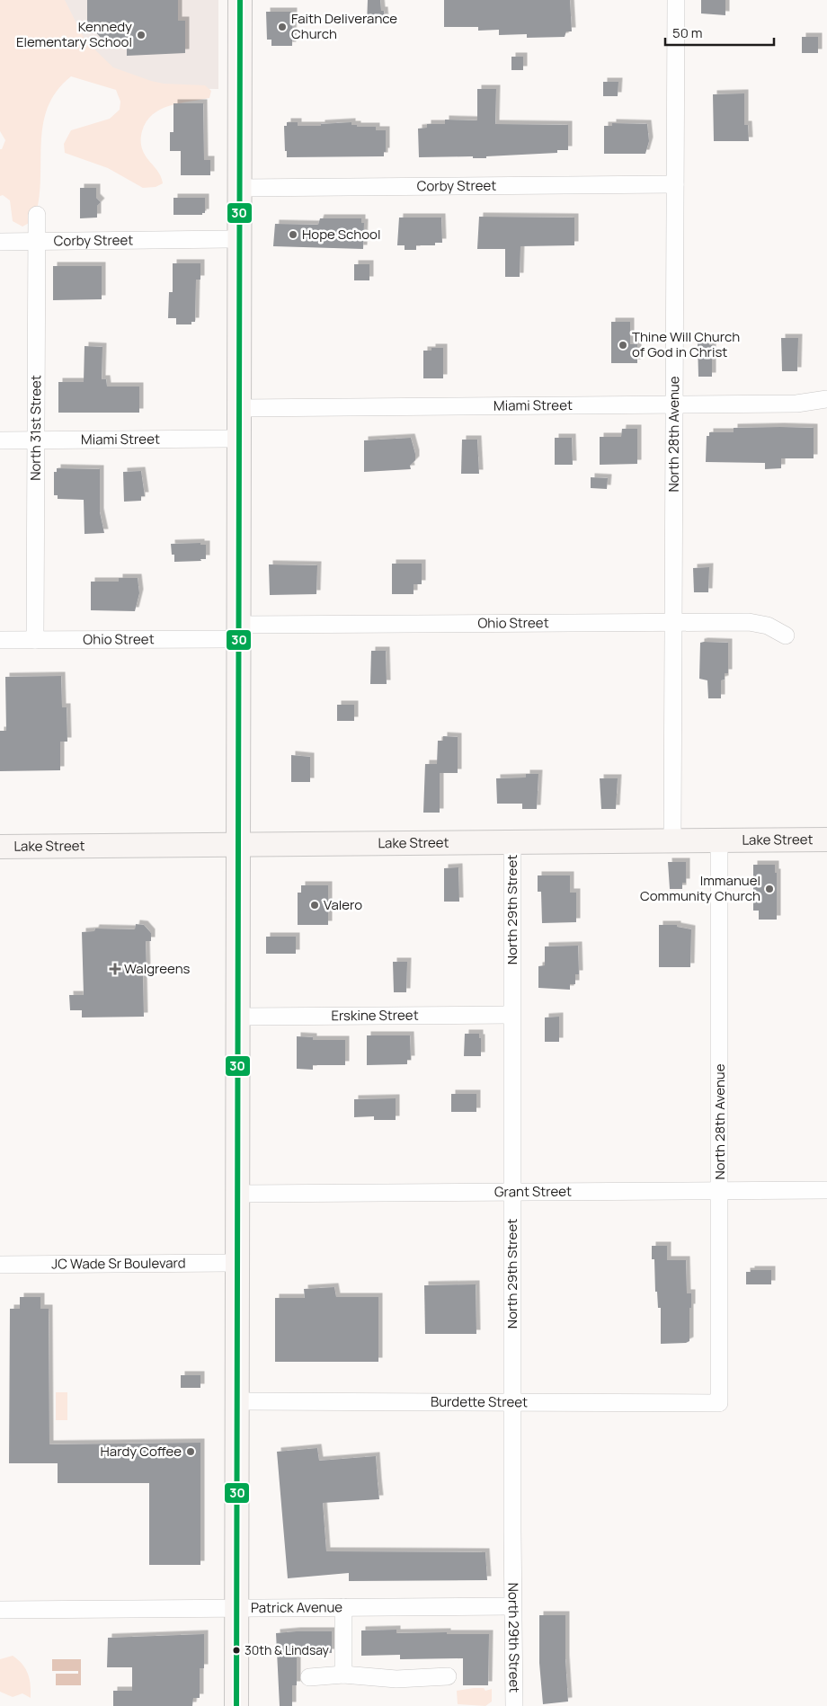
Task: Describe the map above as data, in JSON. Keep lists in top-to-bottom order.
{
  "streets": {
    "main road": ["Lake Street"],
    "street": [
      "Corby Street",
      "Miami Street",
      "North 31st Street",
      "North 28th Avenue",
      "Ohio Street",
      "North 29th Street",
      "Erskine Street",
      "Grant Street",
      "JC Wade Sr Boulevard",
      "Burdette Street",
      "Patrick Avenue"
    ]
  },
  "crossings": [
    ["Corby Street", "North 31st Street"],
    ["Corby Street", "North 28th Avenue"],
    ["Miami Street", "North 31st Street"],
    ["Miami Street", "North 28th Avenue"],
    ["North 31st Street", "Ohio Street"],
    ["North 28th Avenue", "Ohio Street"],
    ["North 28th Avenue", "Lake Street"],
    ["North 28th Avenue", "Grant Street"],
    ["North 28th Avenue", "Burdette Street"],
    ["Lake Street", "North 29th Street"],
    ["North 29th Street", "Erskine Street"],
    ["North 29th Street", "Grant Street"],
    ["North 29th Street", "Burdette Street"],
    ["North 29th Street", "Patrick Avenue"]
  ],
  "places": {
    "other": [
      "Faith Deliverance Church",
      "Kennedy Elementary School",
      "Hope School",
      "Thine Will Church of God in Christ",
      "Immanuel Community Church",
      "Valero",
      "Hardy Coffee",
      "30th & Lindsay"
    ],
    "health": ["Walgreens"]
  },
  "lines": ["transit line 30"],
  "scale_bar": "50 m"
}
